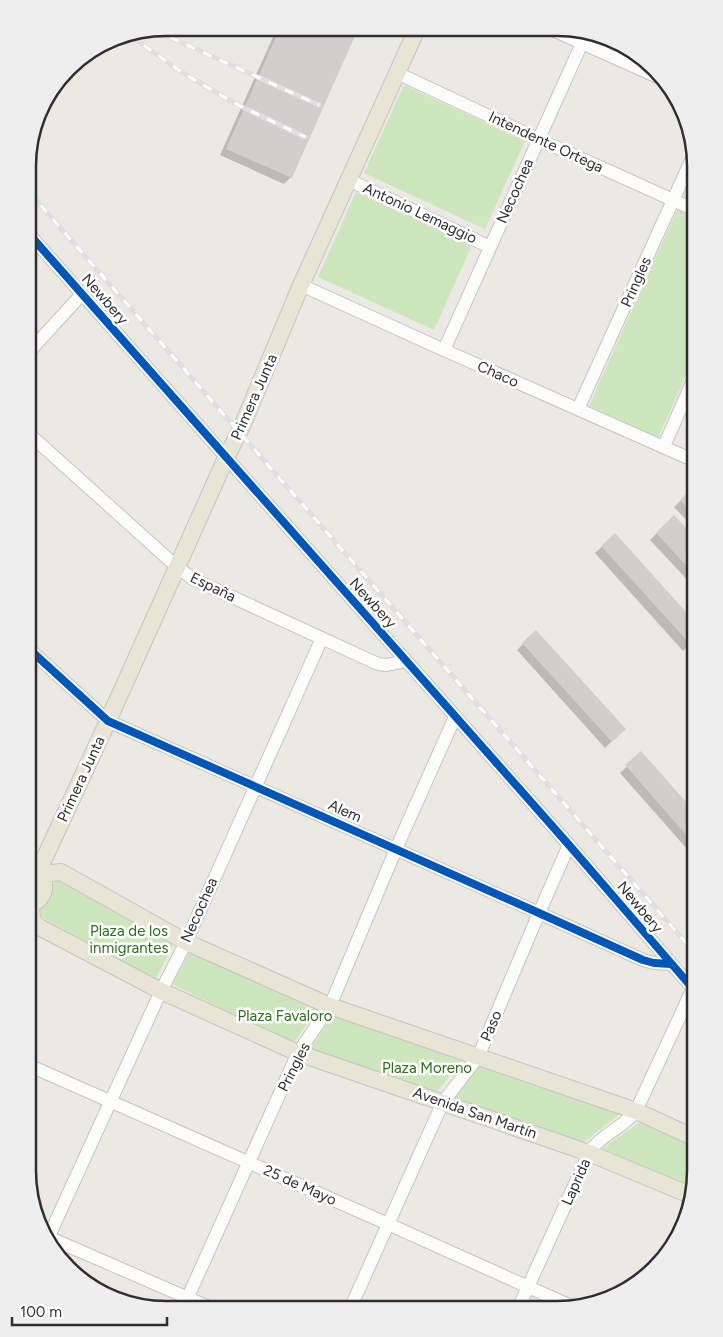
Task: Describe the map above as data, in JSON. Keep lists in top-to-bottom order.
{
  "streets": {
    "main road": ["Primera Junta", "Avenida San Martín"],
    "street": [
      "Intendente Ortega",
      "Necochea",
      "Antonio Lemaggio",
      "Pringles",
      "Newbery",
      "Chaco",
      "España",
      "Alem",
      "Paso",
      "Laprida",
      "25 de Mayo"
    ]
  },
  "crossings": [
    ["Intendente Ortega", "Necochea"],
    ["Intendente Ortega", "Pringles"],
    ["Intendente Ortega", "Primera Junta"],
    ["Necochea", "Antonio Lemaggio"],
    ["Necochea", "Chaco"],
    ["Necochea", "España"],
    ["Necochea", "Alem"],
    ["Necochea", "Avenida San Martín"],
    ["Necochea", "25 de Mayo"],
    ["Antonio Lemaggio", "Primera Junta"],
    ["Pringles", "Newbery"],
    ["Pringles", "Chaco"],
    ["Pringles", "Alem"],
    ["Pringles", "Avenida San Martín"],
    ["Pringles", "25 de Mayo"],
    ["Newbery", "Primera Junta"],
    ["Newbery", "España"],
    ["Newbery", "Alem"],
    ["Newbery", "Paso"],
    ["Chaco", "Primera Junta"],
    ["Primera Junta", "España"],
    ["Primera Junta", "Alem"],
    ["Alem", "Paso"],
    ["Paso", "Avenida San Martín"],
    ["Paso", "25 de Mayo"],
    ["Avenida San Martín", "Laprida"],
    ["Laprida", "25 de Mayo"]
  ],
  "parks": ["Plaza de los inmigrantes", "Plaza Favaloro", "Plaza Moreno"],
  "scale_bar": "100 m"
}
